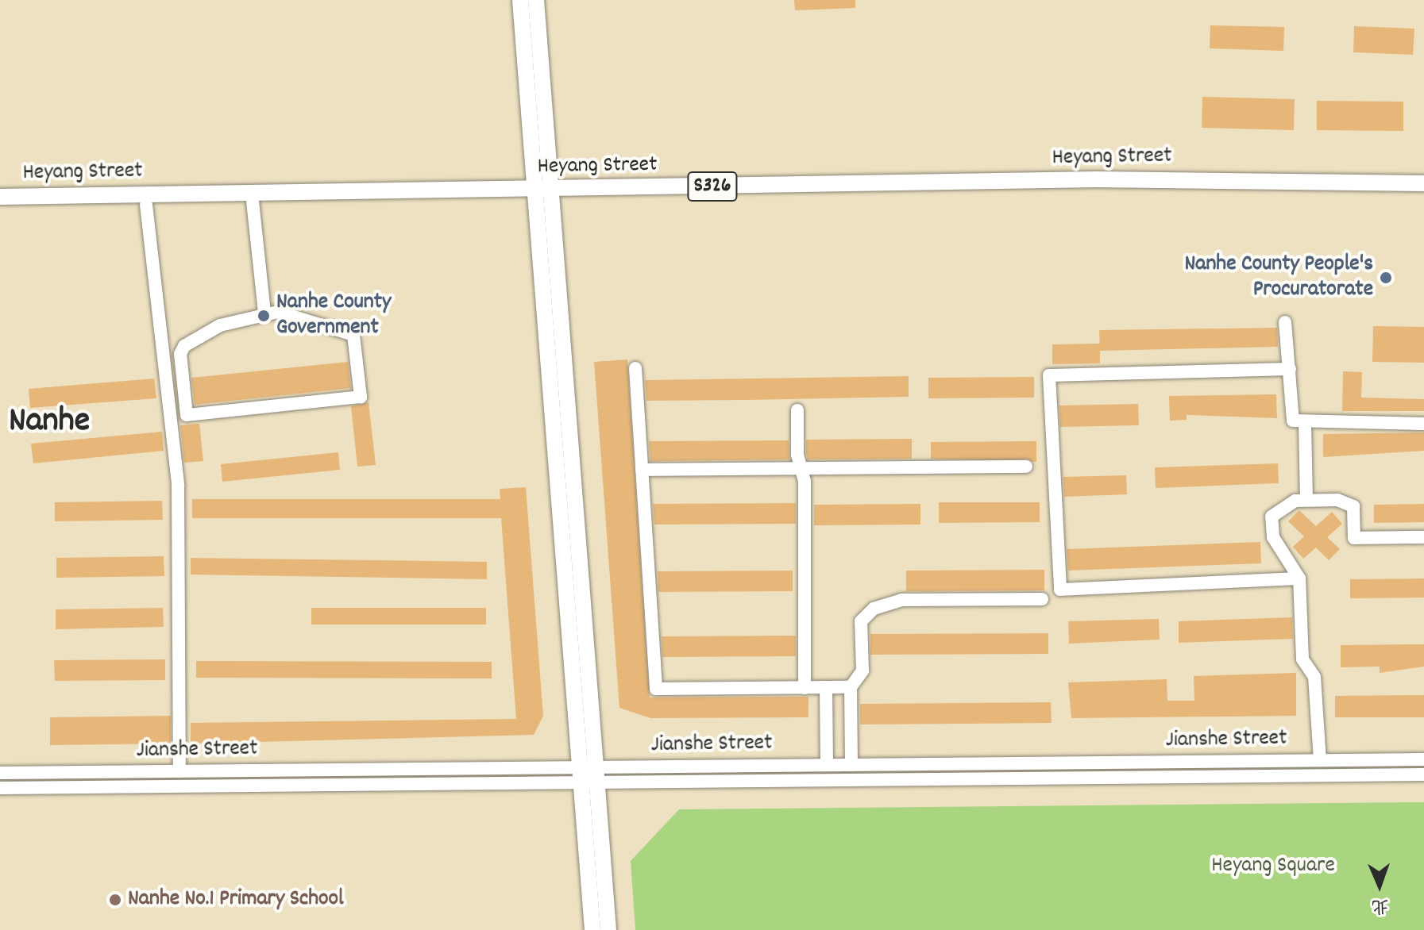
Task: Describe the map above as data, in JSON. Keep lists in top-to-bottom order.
{
  "streets": {
    "main road": ["Heyang Street", "S326"],
    "street": ["Jianshe Street"]
  },
  "districts": ["Nanhe"],
  "parks": ["Heyang Square"],
  "places": ["Nanhe County People's Procuratorate", "Nanhe County Government", "Nanhe No.1 Primary School"],
  "north": "bottom"
}
